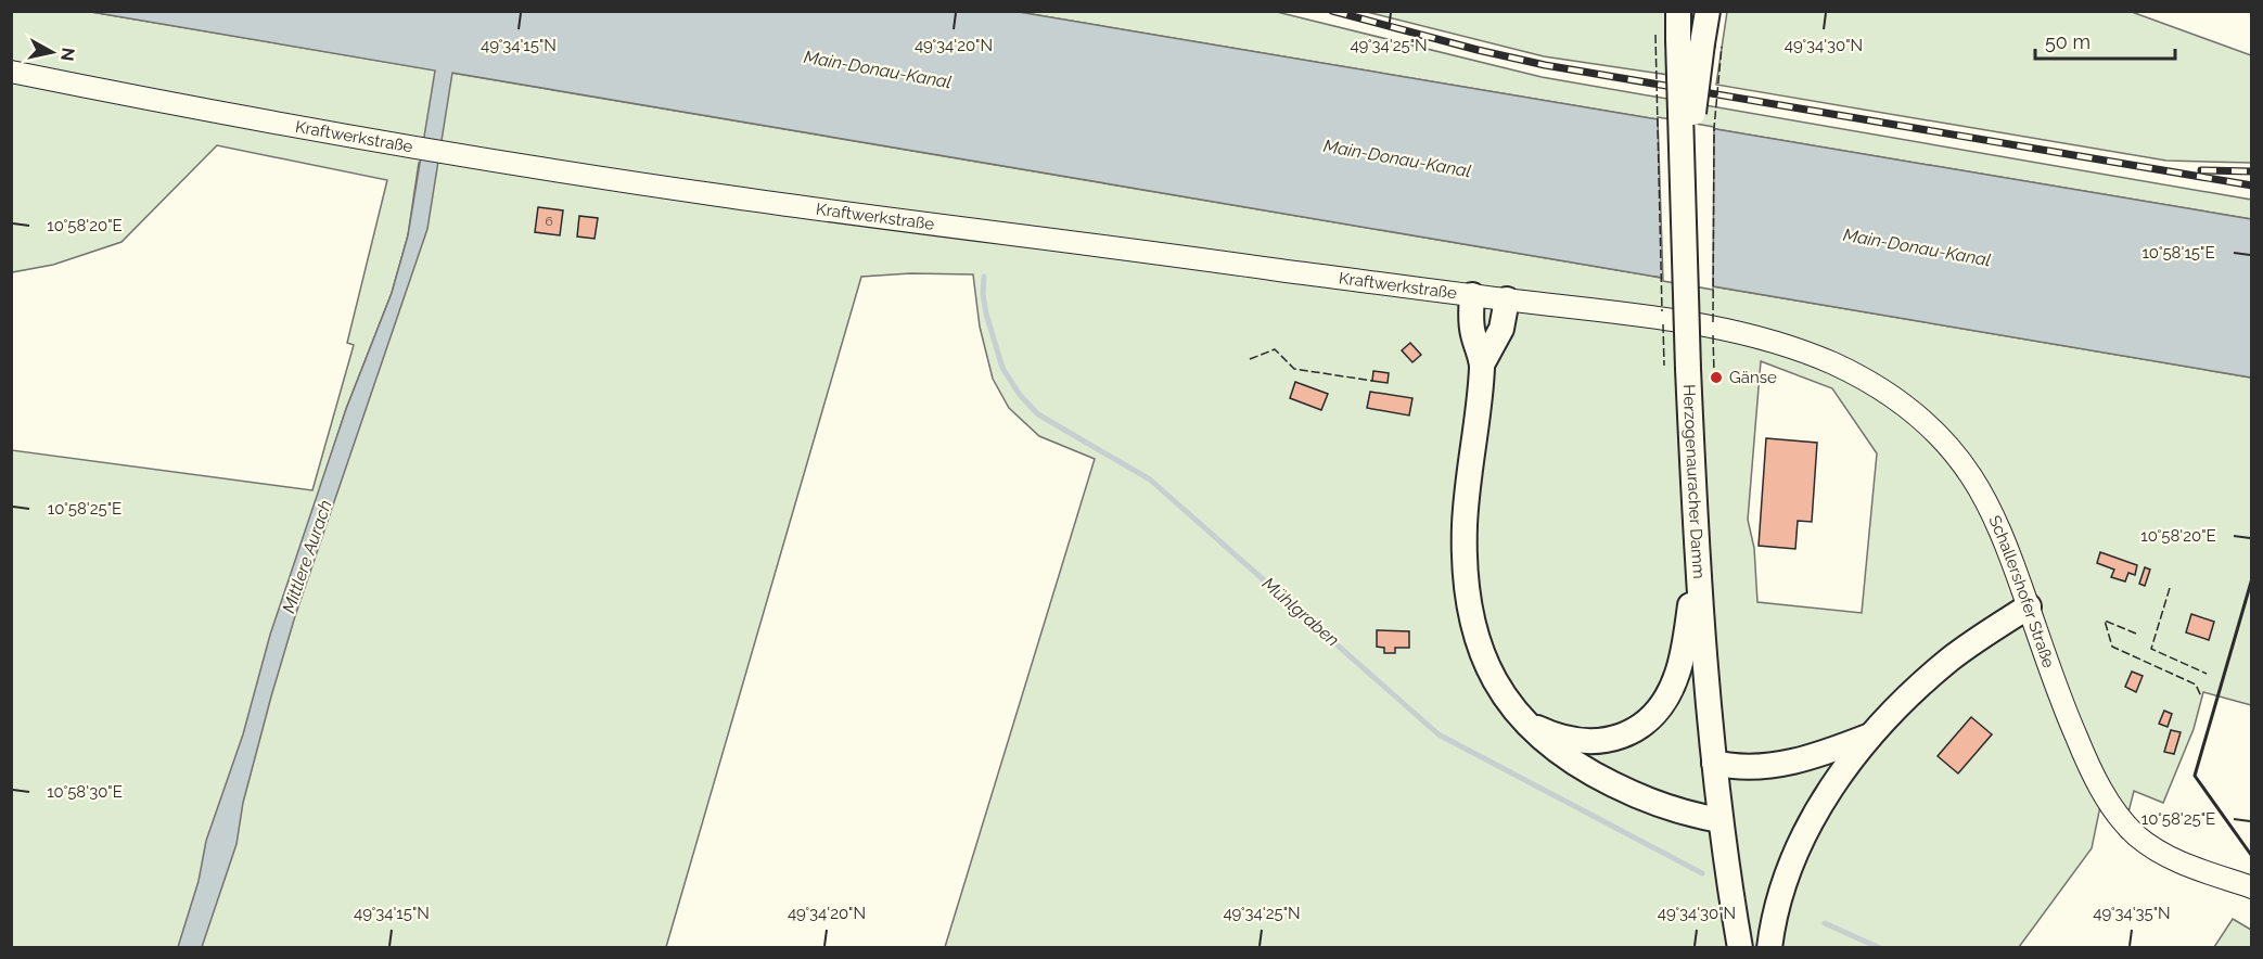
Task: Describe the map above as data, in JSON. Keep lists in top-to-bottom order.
{
  "streets": {
    "main road": ["Herzogenauracher Damm"],
    "street": ["Kraftwerkstraße", "Schallershofer Straße"]
  },
  "crossings": [
    ["Kraftwerkstraße", "Schallershofer Straße"]
  ],
  "water": ["Main-Donau-Kanal", "Mittlere Aurach", "Mühlgraben"],
  "places": ["Gänse"],
  "house_numbers": ["6"],
  "scale_bar": "50 m",
  "north": "right",
  "coordinates": [
    "49°34'15\"N",
    "49°34'20\"N",
    "49°34'25\"N",
    "49°34'30\"N",
    "10°58'20\"E",
    "10°58'15\"E",
    "10°58'25\"E",
    "10°58'30\"E",
    "49°34'35\"N"
  ]
}
